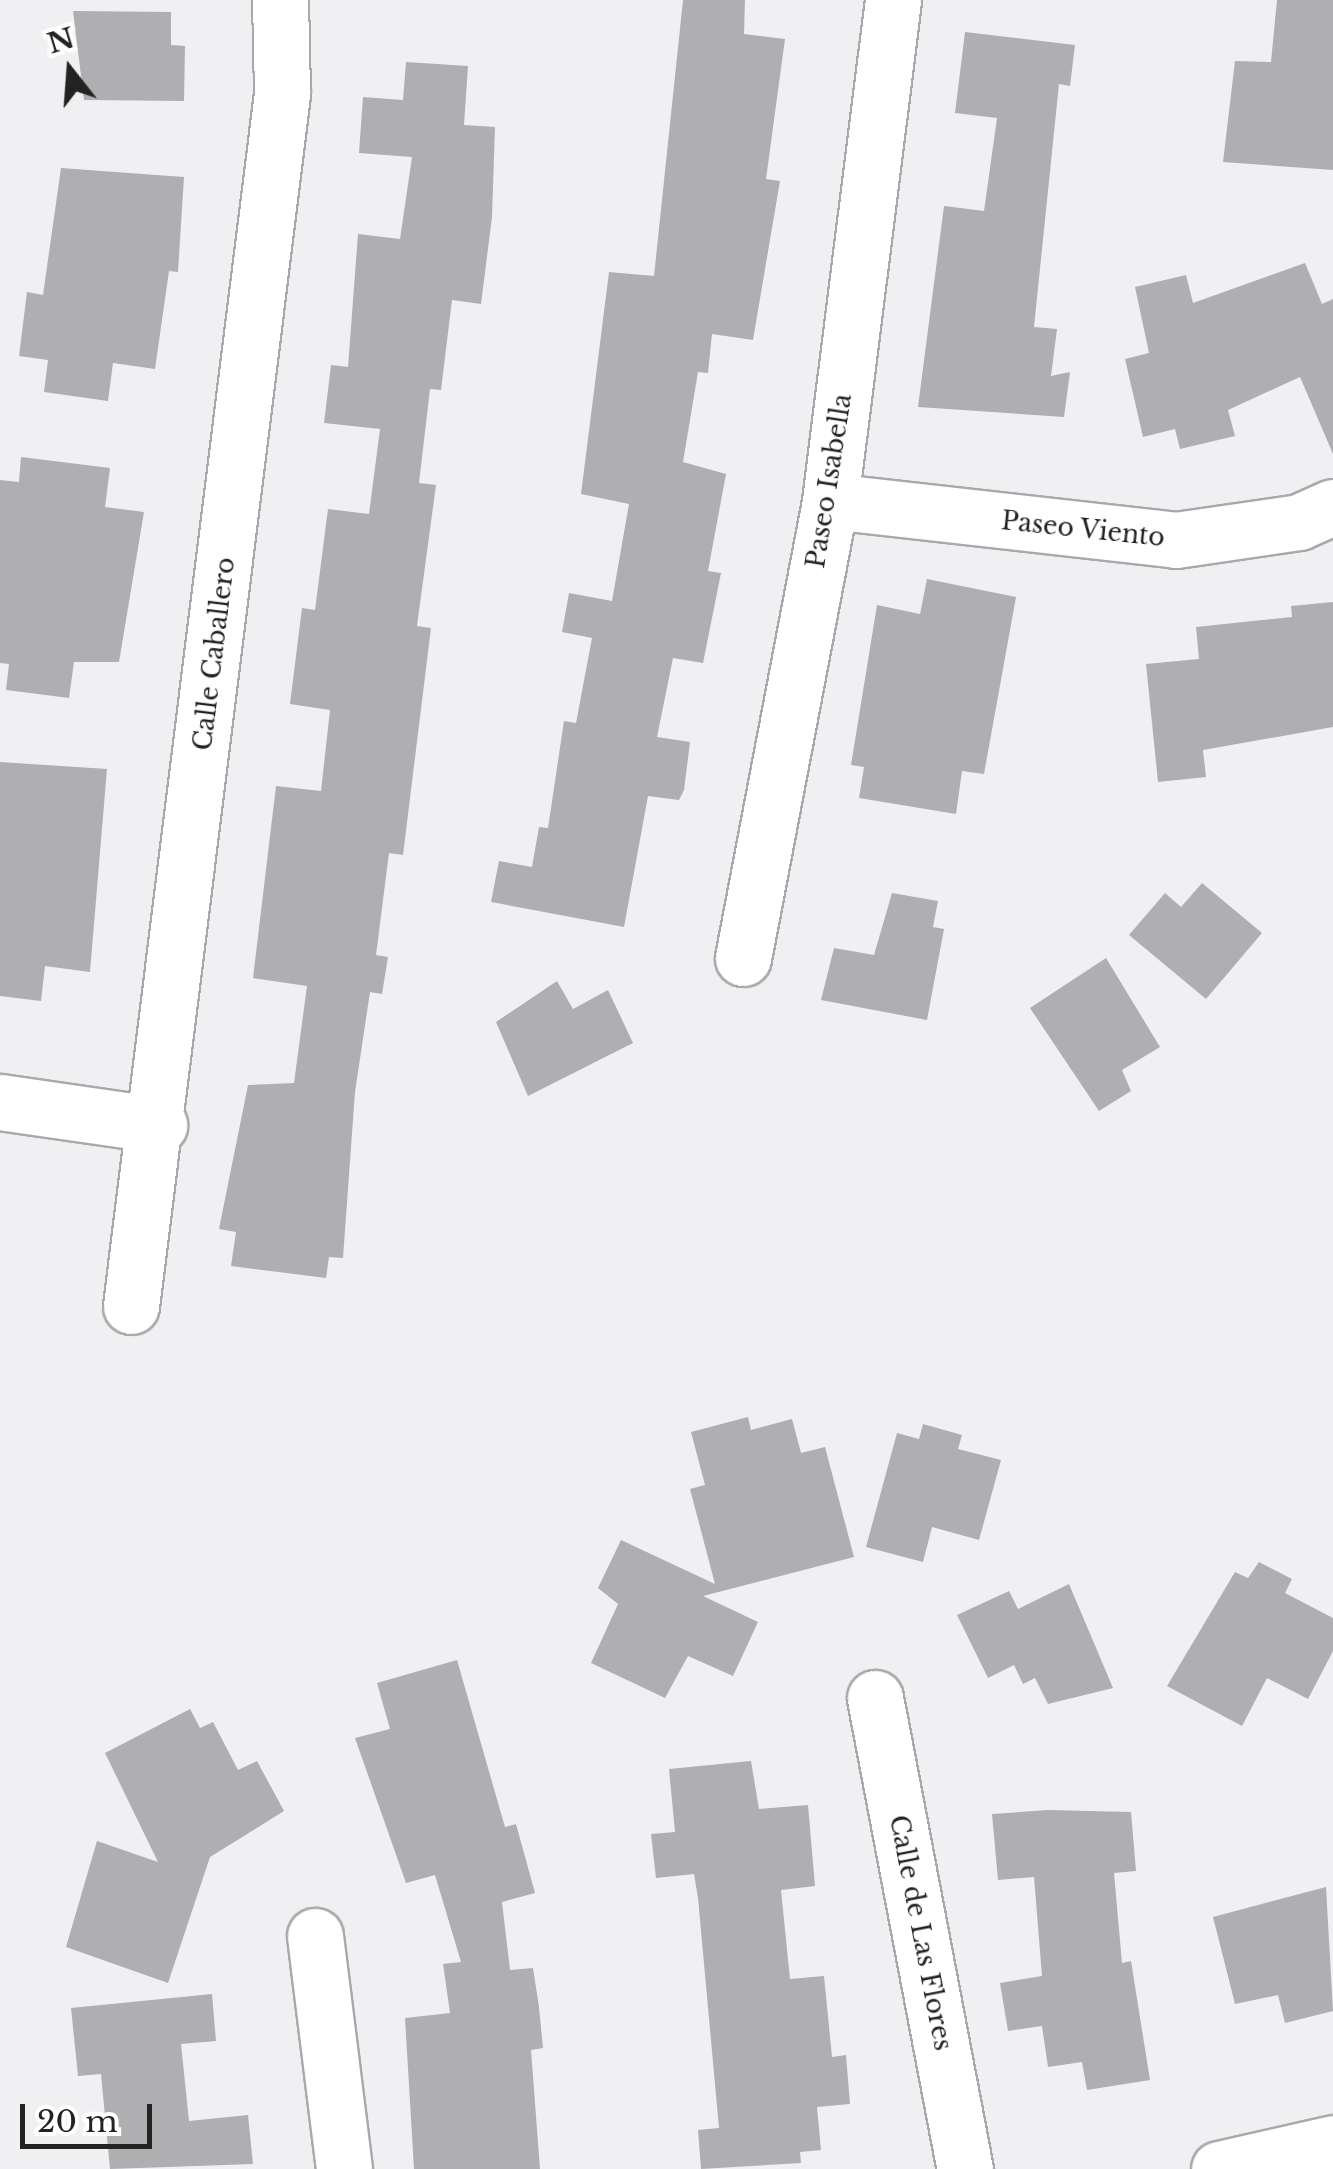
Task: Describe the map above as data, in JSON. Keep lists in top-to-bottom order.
{
  "streets": {
    "street": [
      "Paseo Isabella",
      "Paseo Viento",
      "Calle Caballero",
      "Calle de Las Flores"
    ]
  },
  "crossings": [
    ["Paseo Isabella", "Paseo Viento"]
  ],
  "scale_bar": "20 m",
  "north": "top"
}
